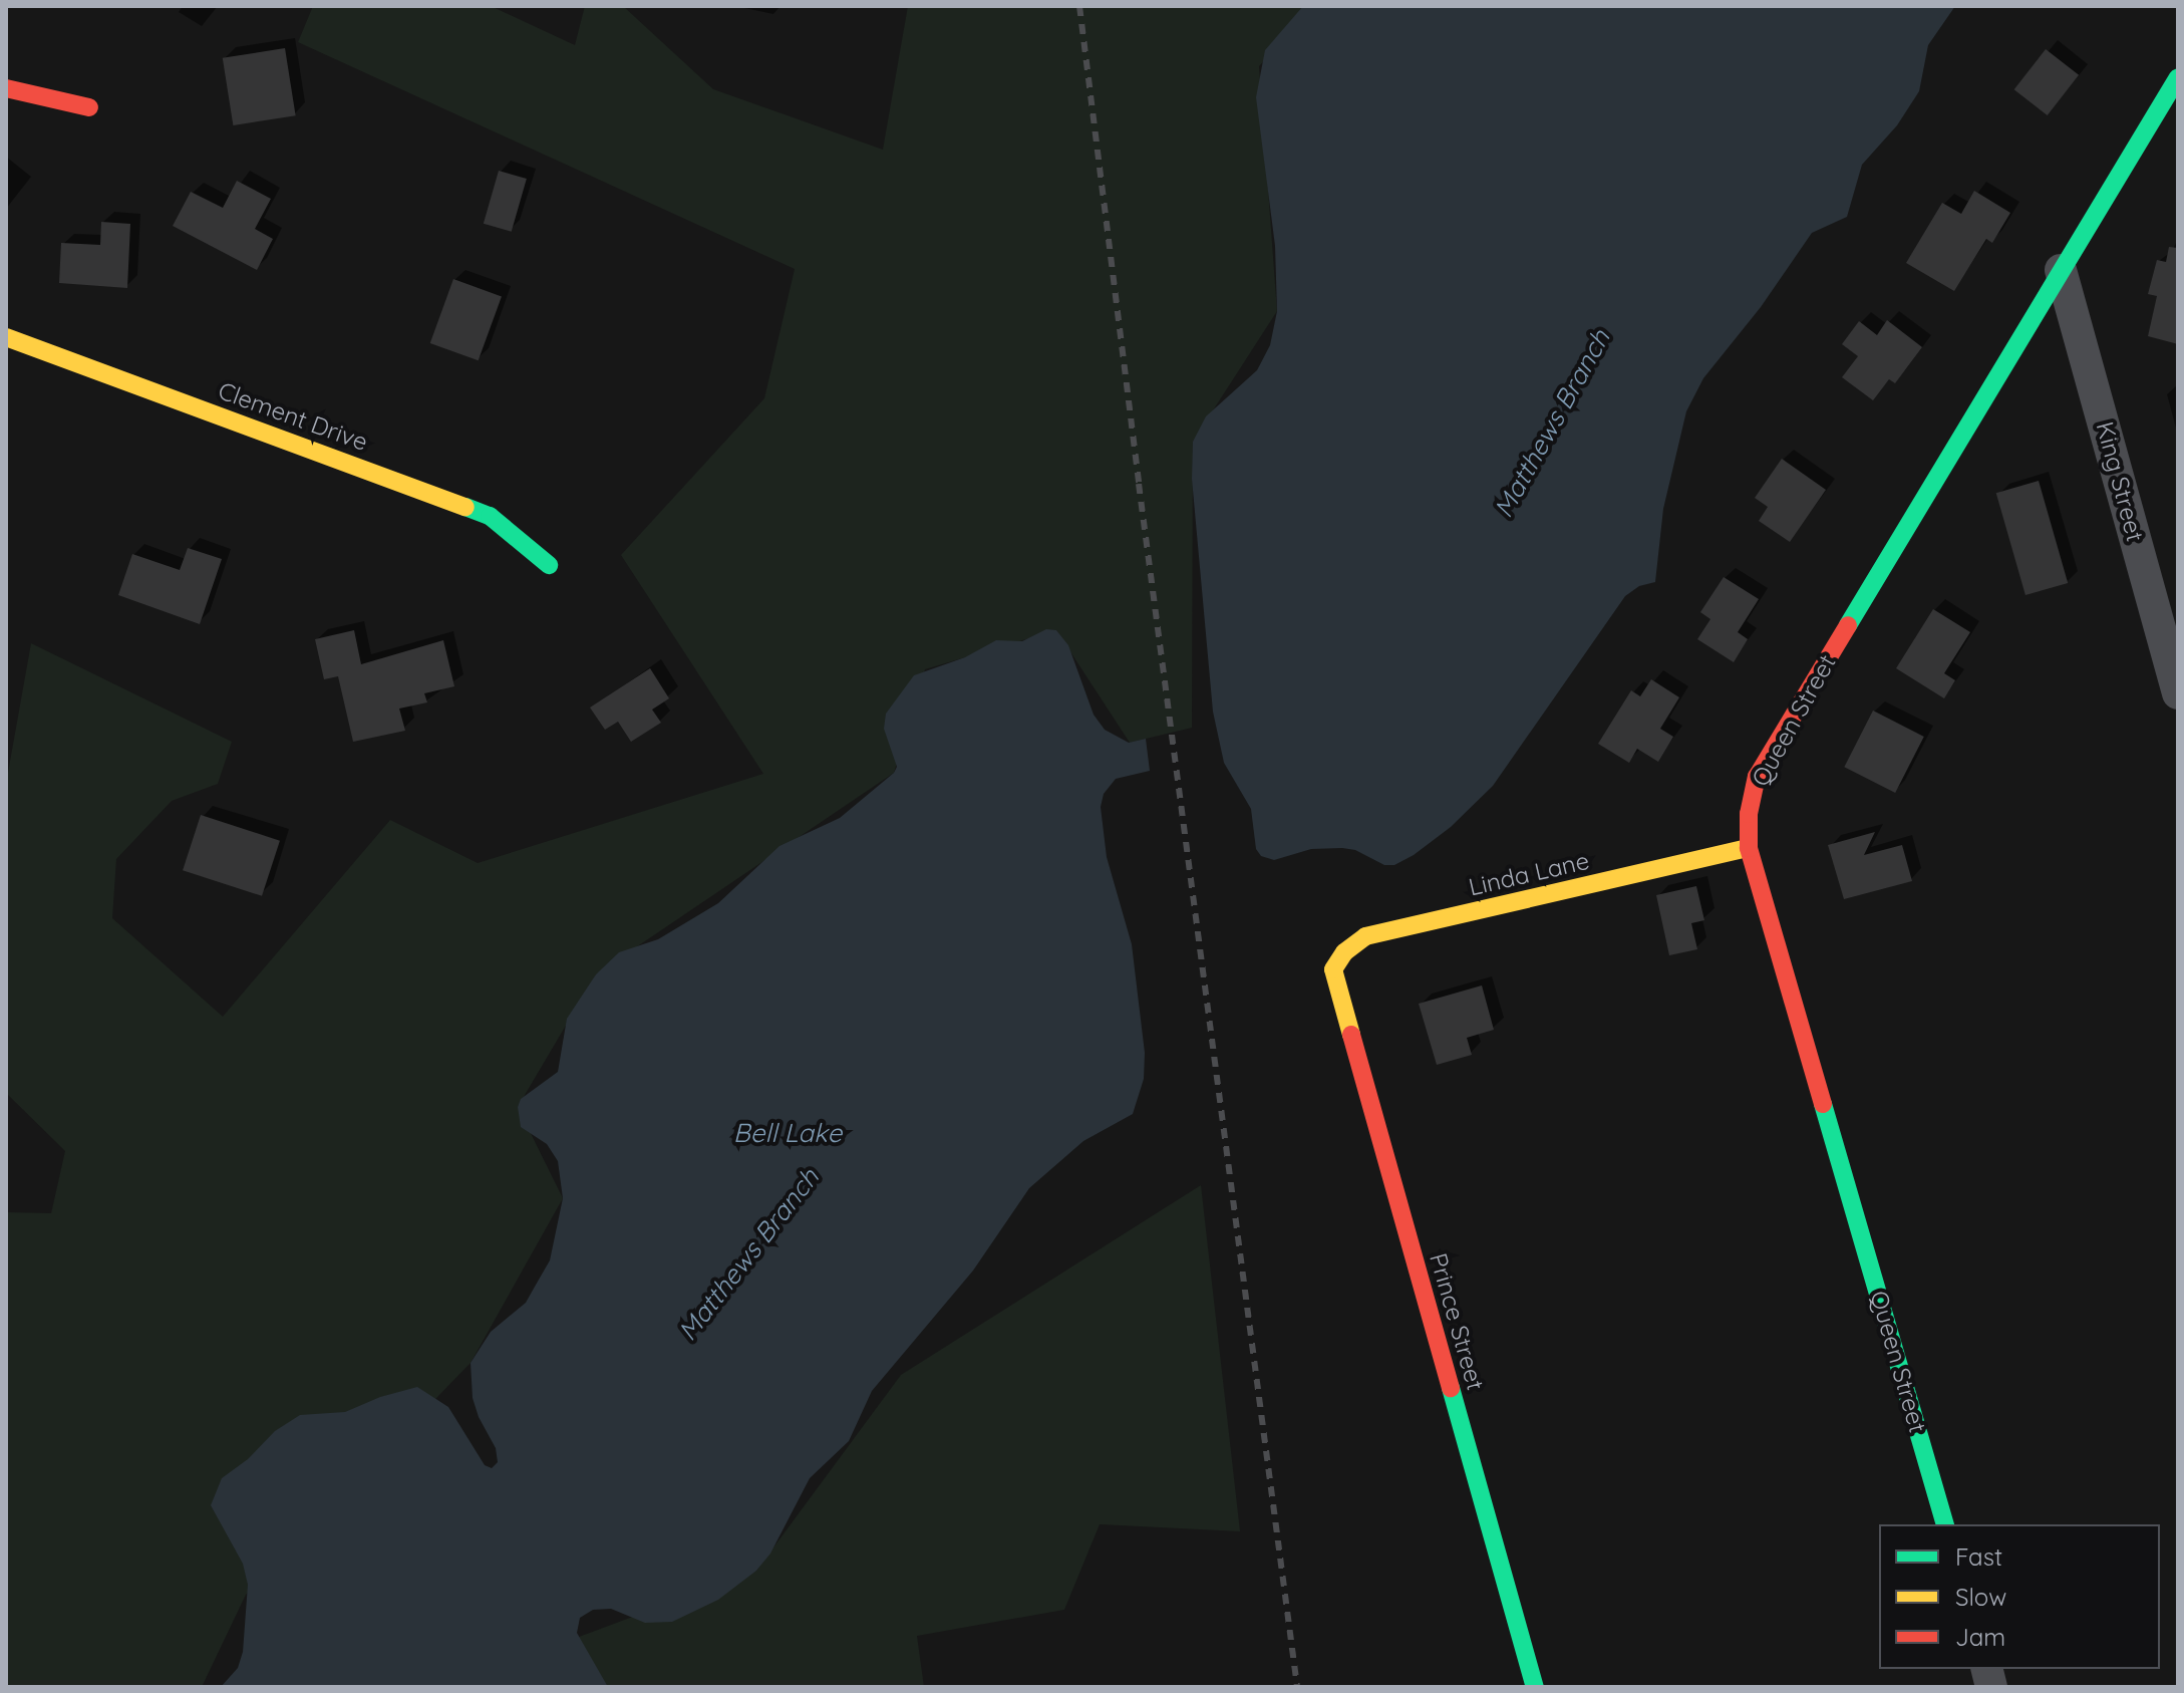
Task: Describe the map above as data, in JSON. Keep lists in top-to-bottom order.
{
  "streets": {
    "street": [
      "Clement Drive",
      "King Street",
      "Queen Street",
      "Linda Lane",
      "Prince Street"
    ]
  },
  "crossings": [
    ["King Street", "Queen Street"],
    ["Queen Street", "Linda Lane"],
    ["Linda Lane", "Prince Street"]
  ],
  "water": ["Matthews Branch", "Bell Lake"],
  "legend": ["Fast", "Slow", "Jam"]
}
